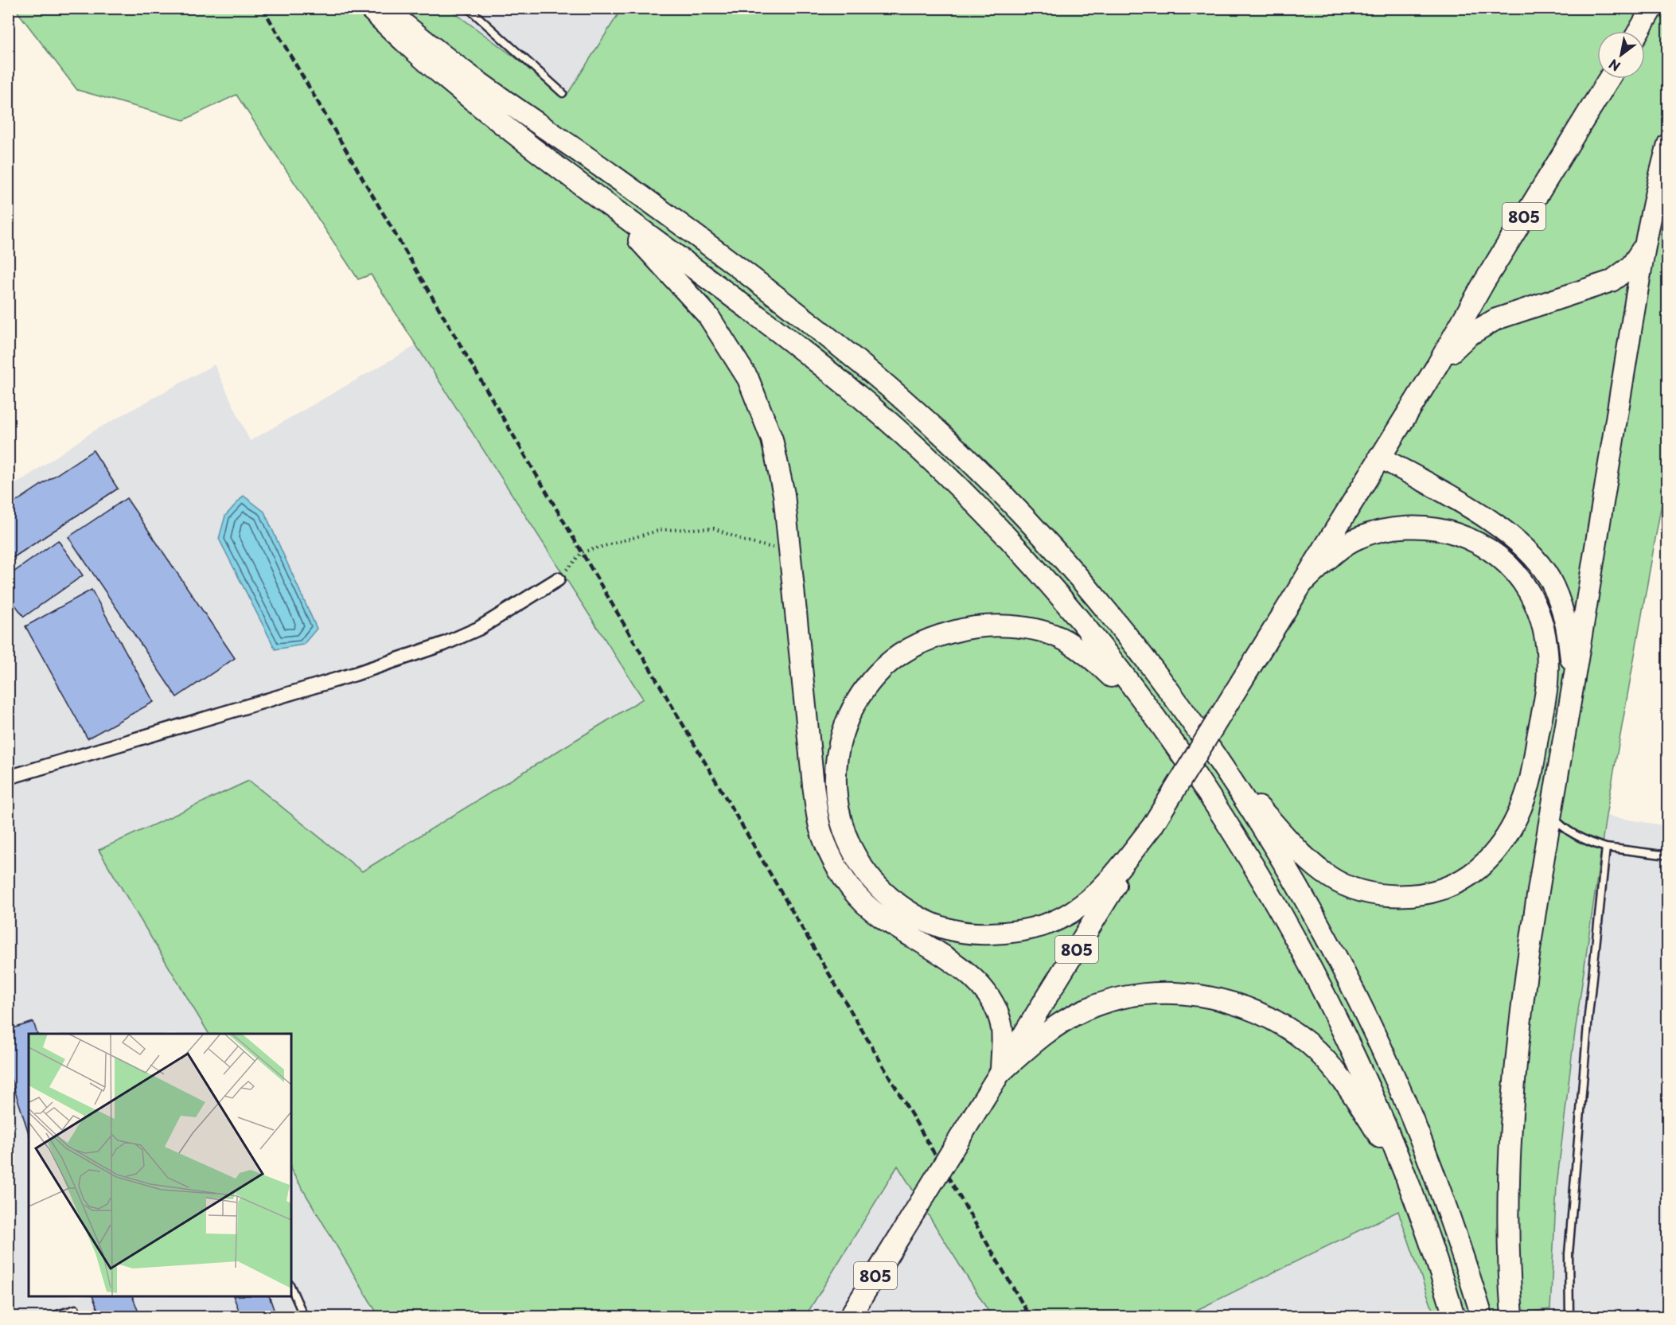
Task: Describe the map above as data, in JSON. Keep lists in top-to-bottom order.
{
  "streets": {
    "main road": ["805"]
  },
  "north": "bottom left"
}
